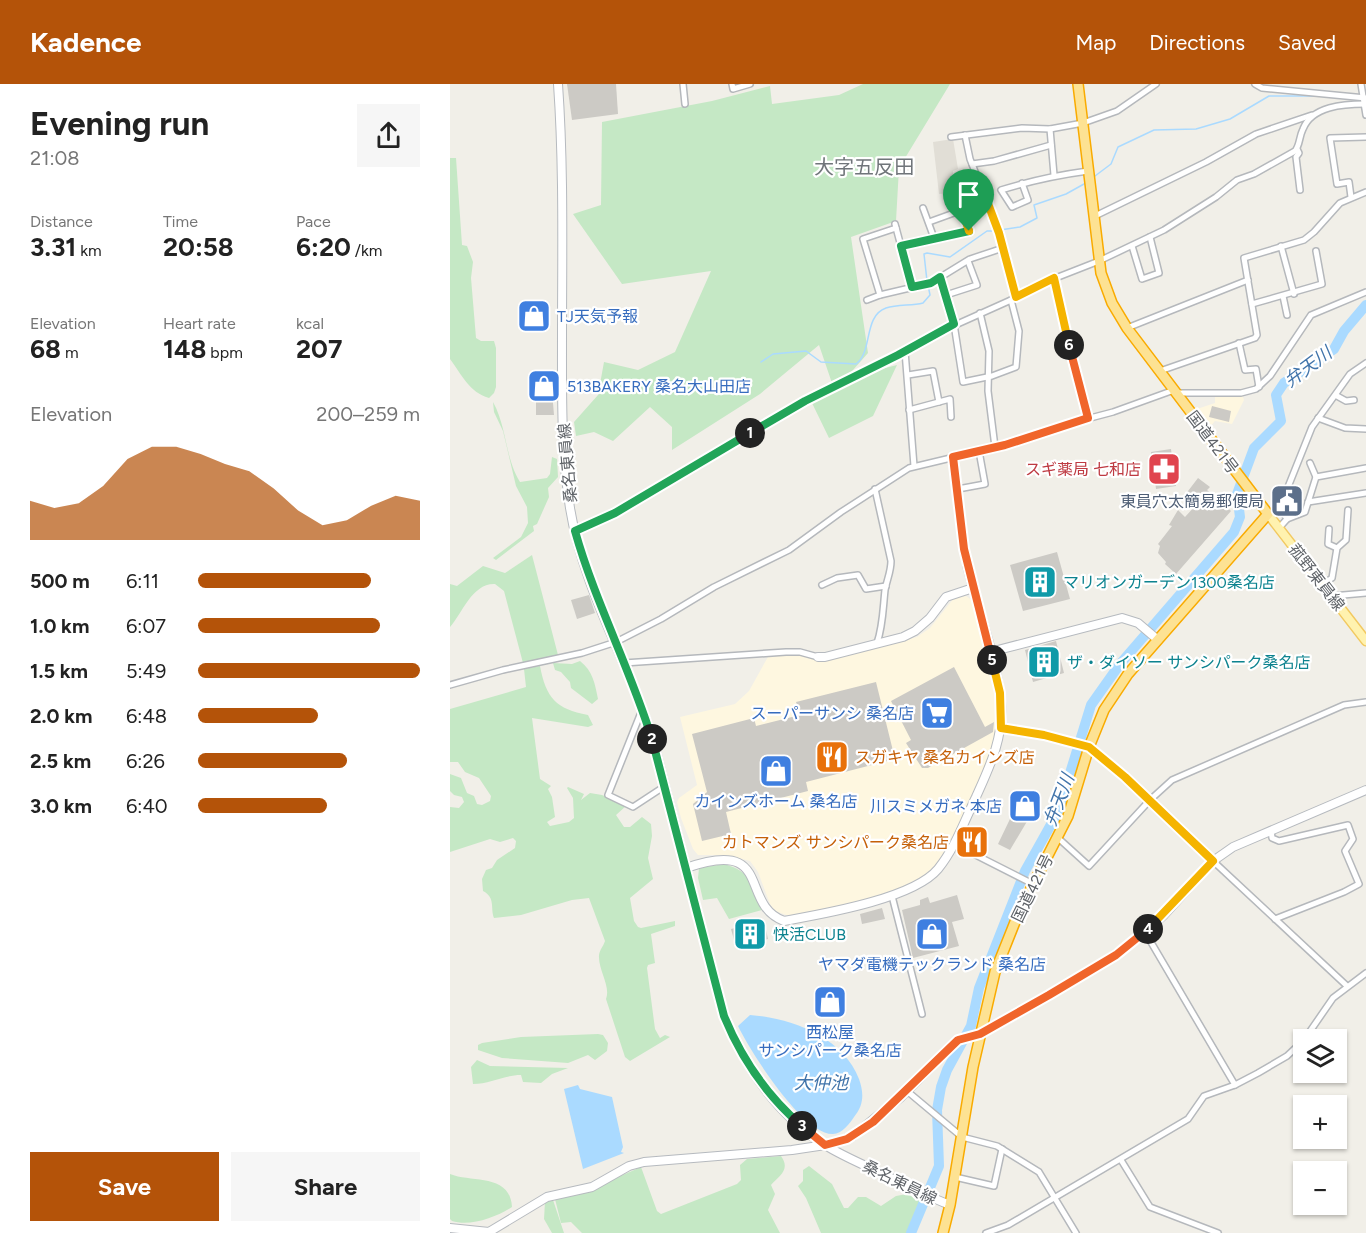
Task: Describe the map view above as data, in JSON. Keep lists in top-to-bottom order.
{
  "streets": {
    "highway": ["国道421号"],
    "main road": ["菰野東員線"],
    "street": ["桑名東員線"]
  },
  "crossings": [
    ["国道421号", "桑名東員線"],
    ["国道421号", "菰野東員線"]
  ],
  "districts": ["大字五反田"],
  "water": ["弁天川", "大仲池"],
  "places": {
    "shop": [
      "TJ天気予報",
      "513BAKERY 桑名大山田店",
      "カインズホーム 桑名店",
      "川スミメガネ 本店",
      "ヤマダ電機テックランド 桑名店",
      "西松屋 サンシパーク桑名店"
    ],
    "pharmacy": ["スギ薬局 七和店"],
    "public building": ["東員穴太簡易郵便局"],
    "building": ["マリオンガーデン1300桑名店", "ザ・ダイソー サンシパーク桑名店", "快活CLUB"],
    "supermarket": ["スーパーサンシ 桑名店"],
    "restaurant": ["スガキヤ 桑名カインズ店", "カトマンズ サンシパーク桑名店"]
  },
  "page": {
    "header": "Kadence",
    "nav": ["Map", "Directions", "Saved"],
    "heading": ["Evening run", "21:08"],
    "stats": [
      ["Distance", "3.31 km"],
      ["Time", "20:58"],
      ["Pace", "6:20 /km"],
      ["Elevation", "68 m"],
      ["Heart rate", "148 bpm"],
      ["kcal", "207"]
    ],
    "pins": [
      "6",
      "1",
      "5",
      "2",
      "4",
      "3"
    ],
    "chart": ["Elevation", "200–259 m"],
    "list": [
      {
        "name": "500 m",
        "note": "6:11"
      },
      {
        "name": "1.0 km",
        "note": "6:07"
      },
      {
        "name": "1.5 km",
        "note": "5:49"
      },
      {
        "name": "2.0 km",
        "note": "6:48"
      },
      {
        "name": "2.5 km",
        "note": "6:26"
      },
      {
        "name": "3.0 km",
        "note": "6:40"
      }
    ],
    "map_buttons": ["+", "−"],
    "buttons": ["Save", "Share"]
  }
}
